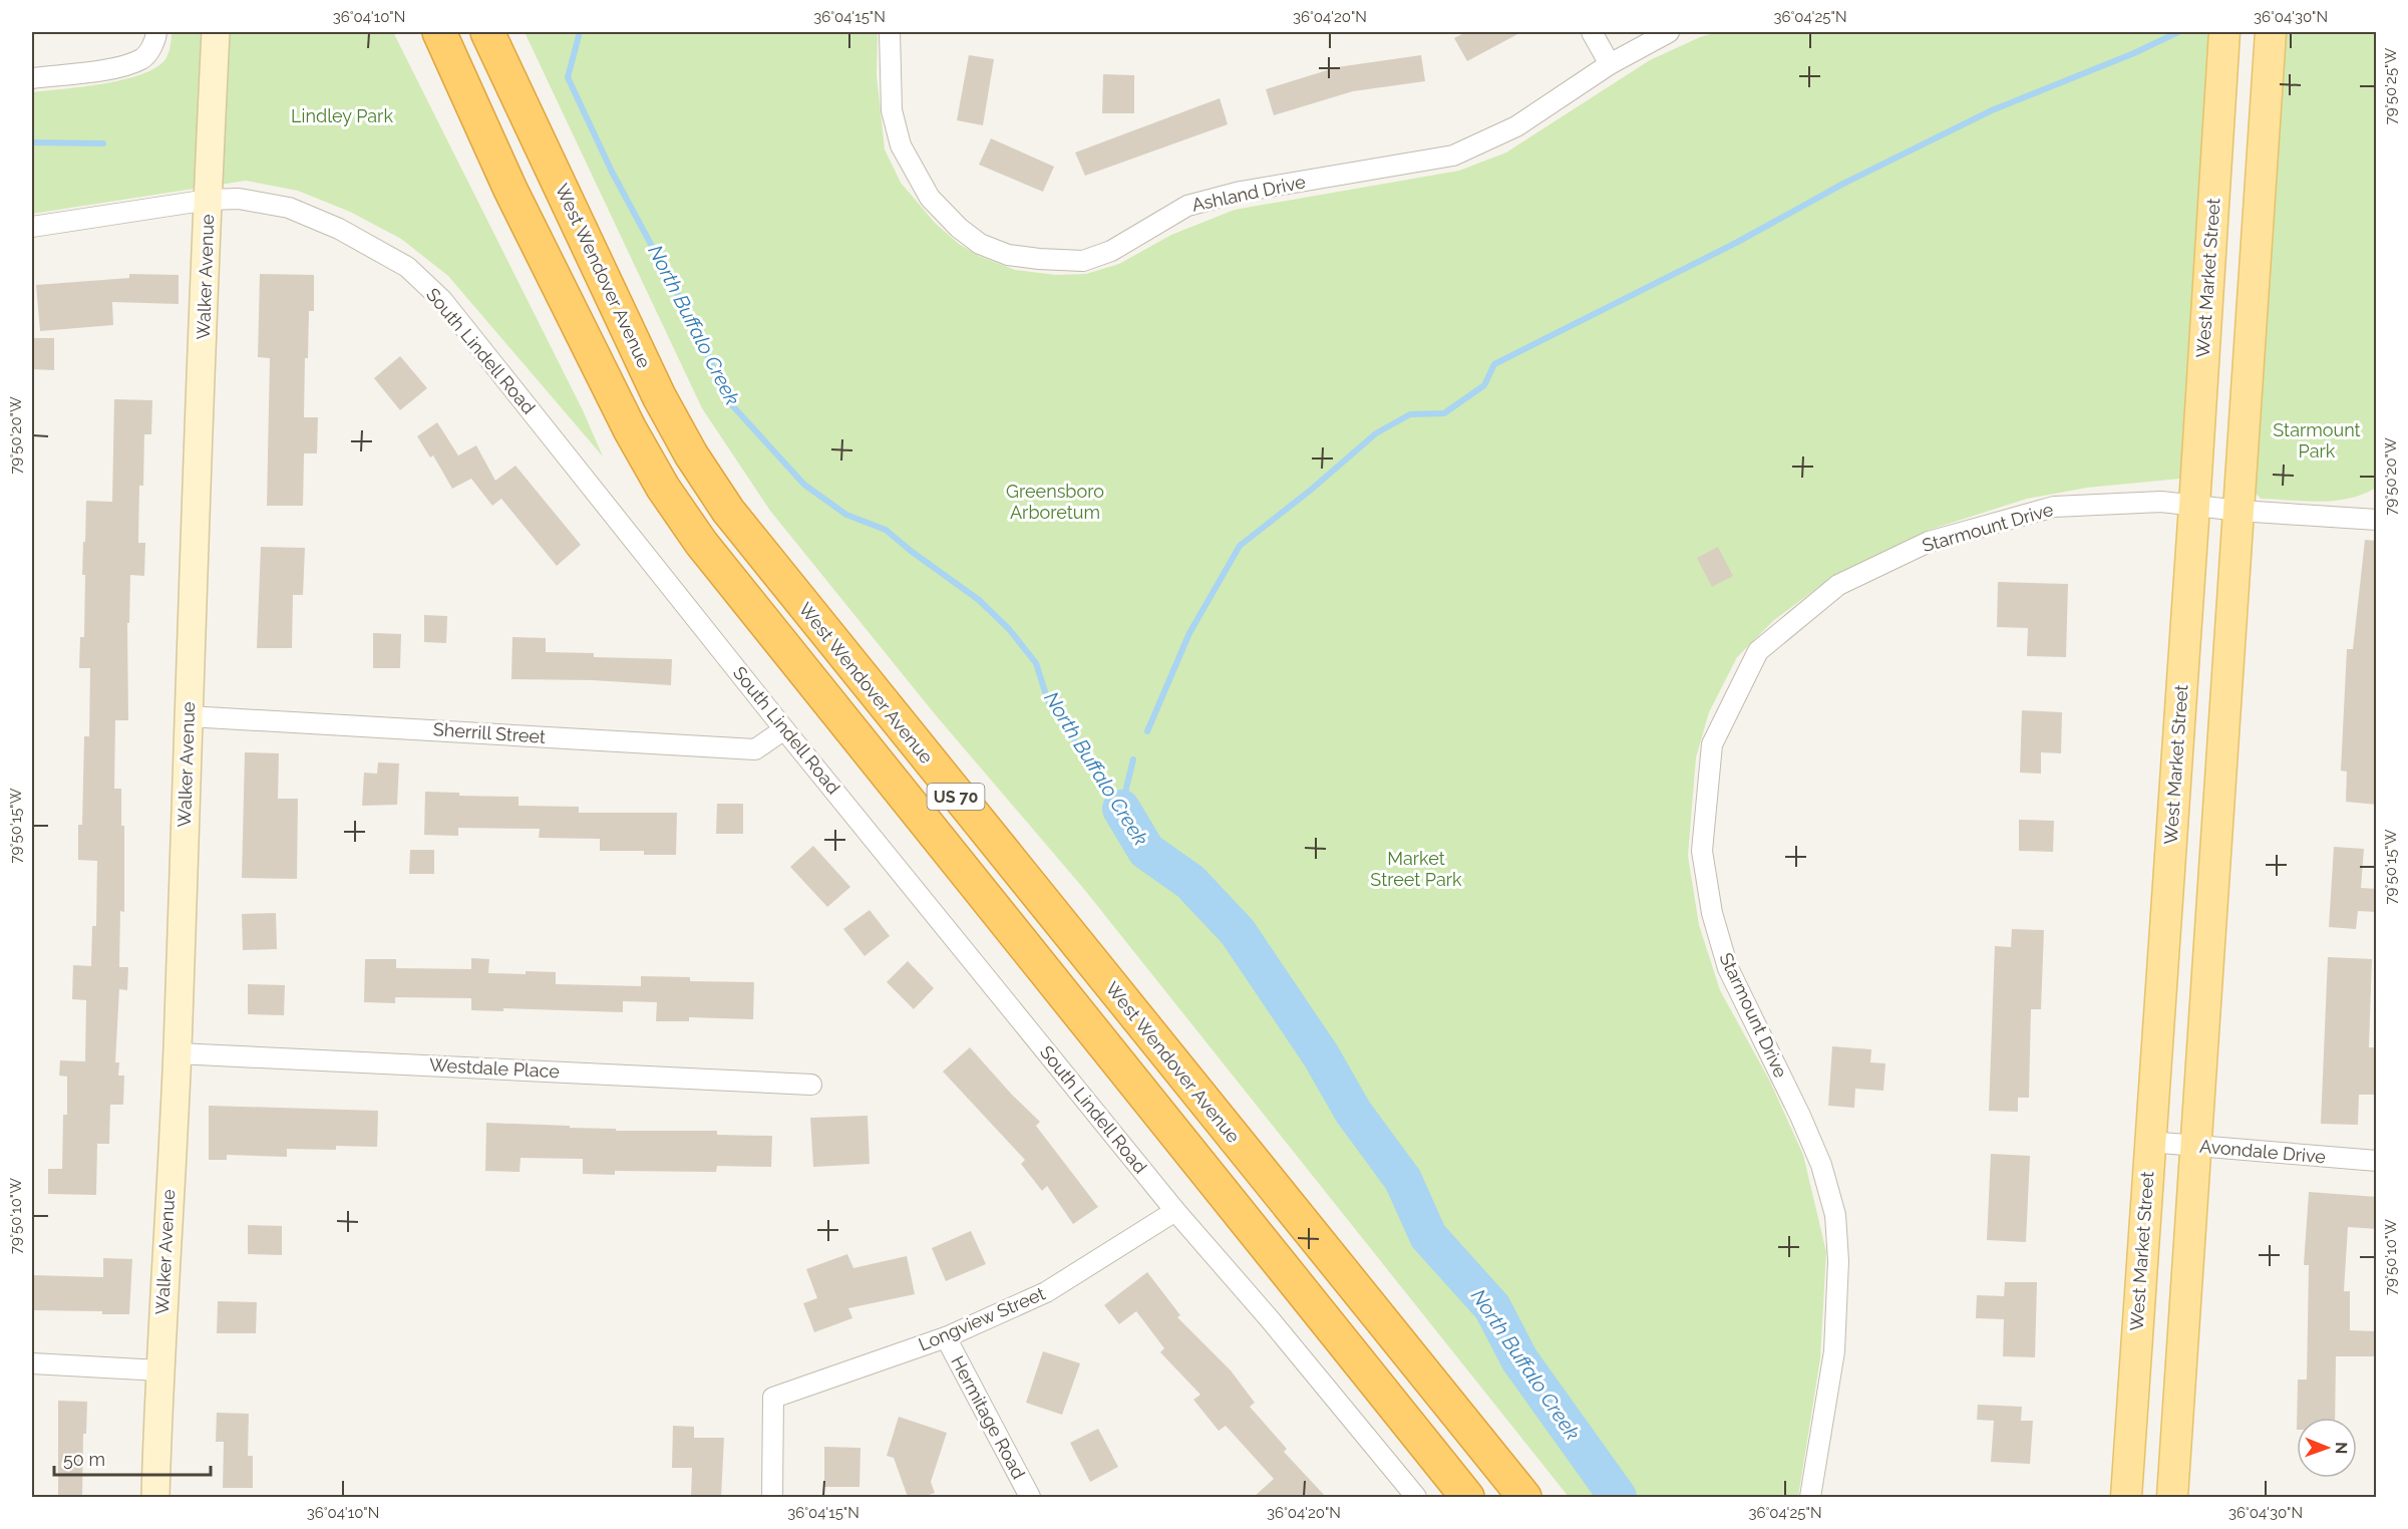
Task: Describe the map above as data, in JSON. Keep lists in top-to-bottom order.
{
  "streets": {
    "highway": ["West Wendover Avenue", "US 70"],
    "main road": ["West Market Street"],
    "street": [
      "Ashland Drive",
      "Walker Avenue",
      "South Lindell Road",
      "Starmount Drive",
      "Sherrill Street",
      "Westdale Place",
      "Avondale Drive",
      "Longview Street",
      "Hermitage Road"
    ]
  },
  "crossings": [
    ["Walker Avenue", "South Lindell Road"],
    ["Walker Avenue", "Sherrill Street"],
    ["Walker Avenue", "Westdale Place"],
    ["West Market Street", "Starmount Drive"],
    ["West Market Street", "Avondale Drive"],
    ["South Lindell Road", "Sherrill Street"],
    ["South Lindell Road", "Longview Street"],
    ["Longview Street", "Hermitage Road"]
  ],
  "water": ["North Buffalo Creek"],
  "parks": [
    "Lindley Park",
    "Starmount Park",
    "Greensboro Arboretum",
    "Market Street Park"
  ],
  "scale_bar": "50 m",
  "north": "right",
  "coordinates": [
    "36°04'10\"N",
    "36°04'15\"N",
    "36°04'20\"N",
    "36°04'25\"N",
    "36°04'30\"N",
    "79°50'25\"W",
    "79°50'20\"W",
    "79°50'15\"W",
    "79°50'10\"W"
  ]
}
